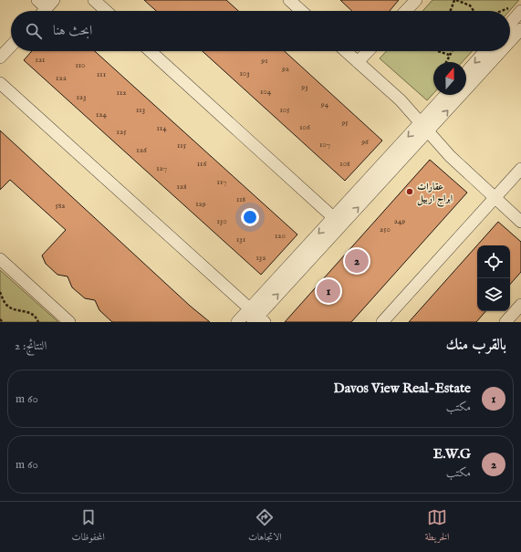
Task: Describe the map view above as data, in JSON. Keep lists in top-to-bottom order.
{
  "places": ["عقارات ابراج اربیل"],
  "house_numbers": [
    "121",
    "91",
    "110",
    "92",
    "103",
    "111",
    "122",
    "93",
    "104",
    "112",
    "123",
    "94",
    "113",
    "105",
    "124",
    "95",
    "106",
    "114",
    "125",
    "96",
    "107",
    "115",
    "126",
    "116",
    "108",
    "127",
    "117",
    "128",
    "118",
    "129",
    "582",
    "130",
    "249",
    "250",
    "120",
    "131",
    "132"
  ],
  "north": "top",
  "page": {
    "search": "ابحث هنا",
    "pins": ["2", "1"],
    "heading": ["بالقرب منك", "النتائج: 2"],
    "list": [
      {
        "mark": "1",
        "name": "Davos View Real-Estate",
        "note": "مكتب",
        "value": "60 m"
      },
      {
        "mark": "2",
        "name": "E.W.G",
        "note": "مكتب",
        "value": "60 m"
      }
    ],
    "nav": ["الخريطة", "الاتجاهات", "المحفوظات"]
  }
}
